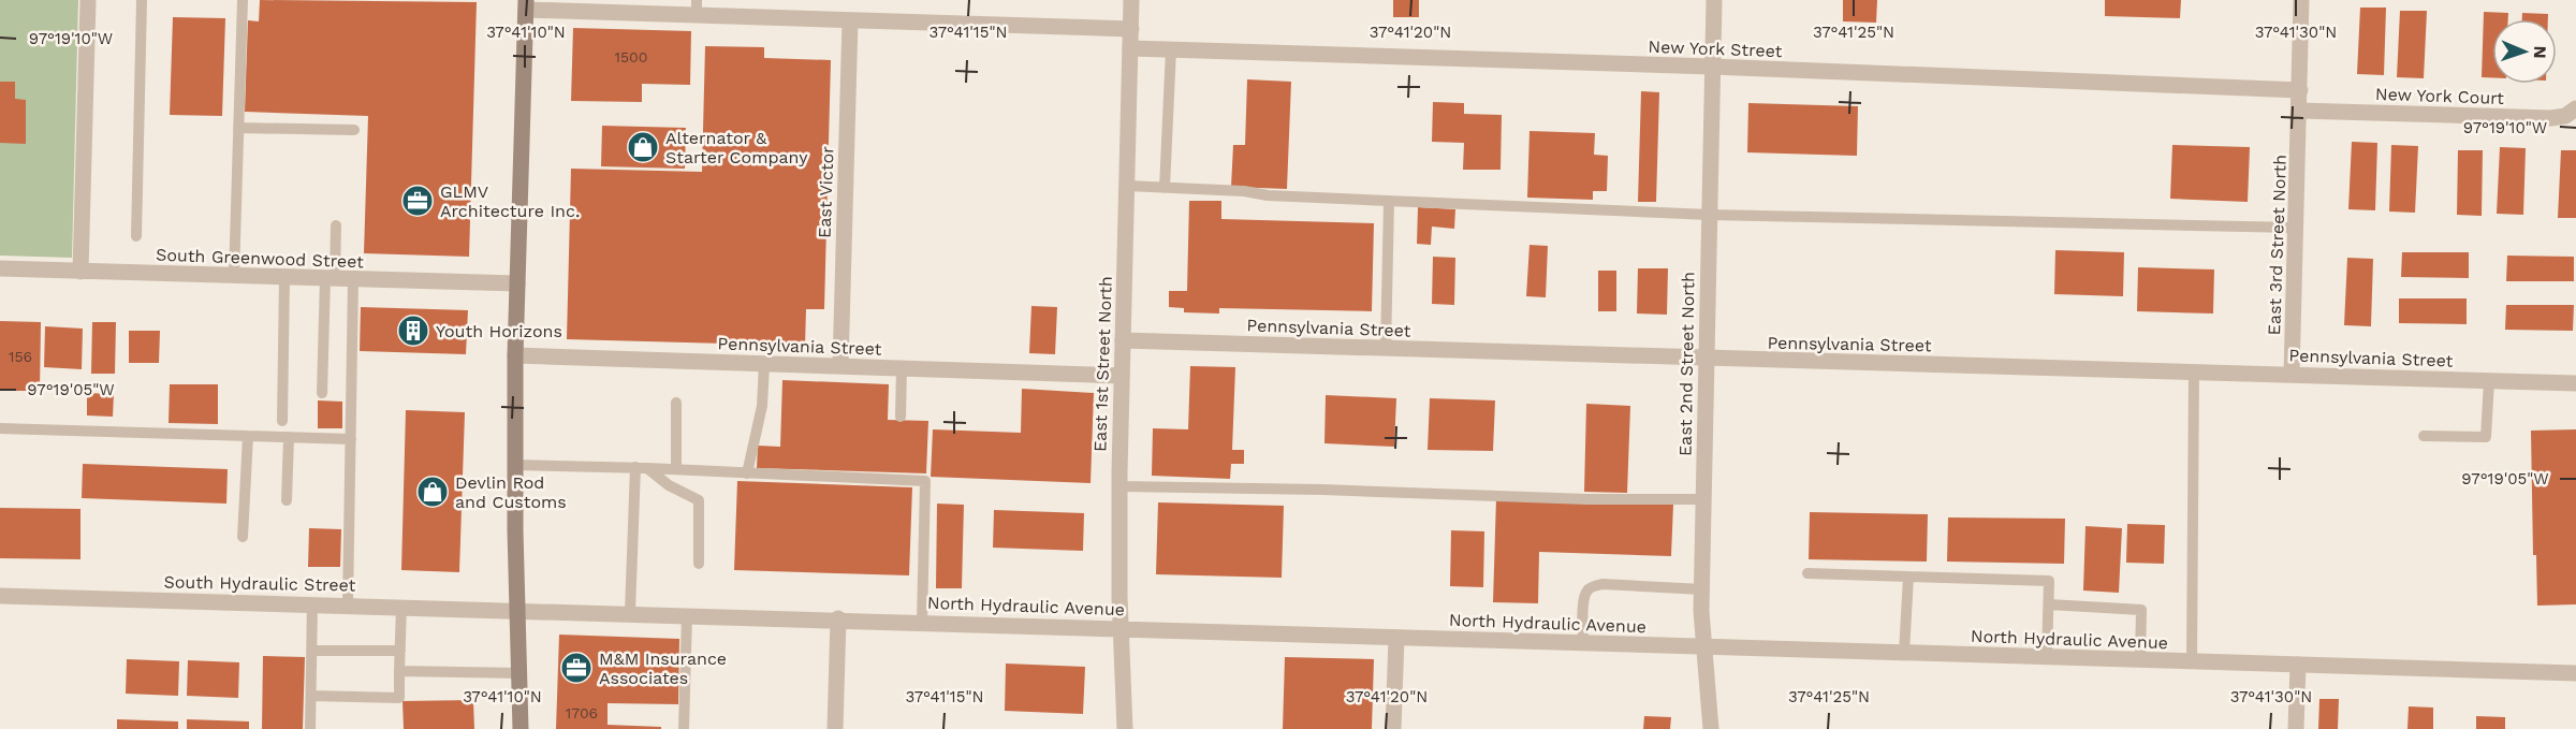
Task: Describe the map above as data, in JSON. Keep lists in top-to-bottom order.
{
  "streets": {
    "street": [
      "New York Street",
      "New York Court",
      "East Victor",
      "East 3rd Street North",
      "South Greenwood Street",
      "Pennsylvania Street",
      "East 1st Street North",
      "East 2nd Street North",
      "South Hydraulic Street",
      "North Hydraulic Avenue"
    ]
  },
  "crossings": [
    ["New York Street", "East 3rd Street North"],
    ["New York Street", "East 1st Street North"],
    ["New York Street", "East 2nd Street North"],
    ["New York Court", "East 3rd Street North"],
    ["East Victor", "Pennsylvania Street"],
    ["East 3rd Street North", "Pennsylvania Street"],
    ["Pennsylvania Street", "East 1st Street North"],
    ["Pennsylvania Street", "East 2nd Street North"],
    ["East 1st Street North", "North Hydraulic Avenue"],
    ["East 2nd Street North", "North Hydraulic Avenue"],
    ["South Hydraulic Street", "North Hydraulic Avenue"]
  ],
  "places": {
    "shop": ["Alternator & Starter Company", "Devlin Rod and Customs"],
    "office": ["GLMV Architecture Inc.", "M&M Insurance Associates"],
    "building": ["Youth Horizons"]
  },
  "house_numbers": ["1500", "156", "1706"],
  "north": "right",
  "coordinates": [
    "37°41'10\"N",
    "37°41'15\"N",
    "37°41'20\"N",
    "37°41'25\"N",
    "37°41'30\"N",
    "97°19'10\"W",
    "97°19'05\"W"
  ]
}
